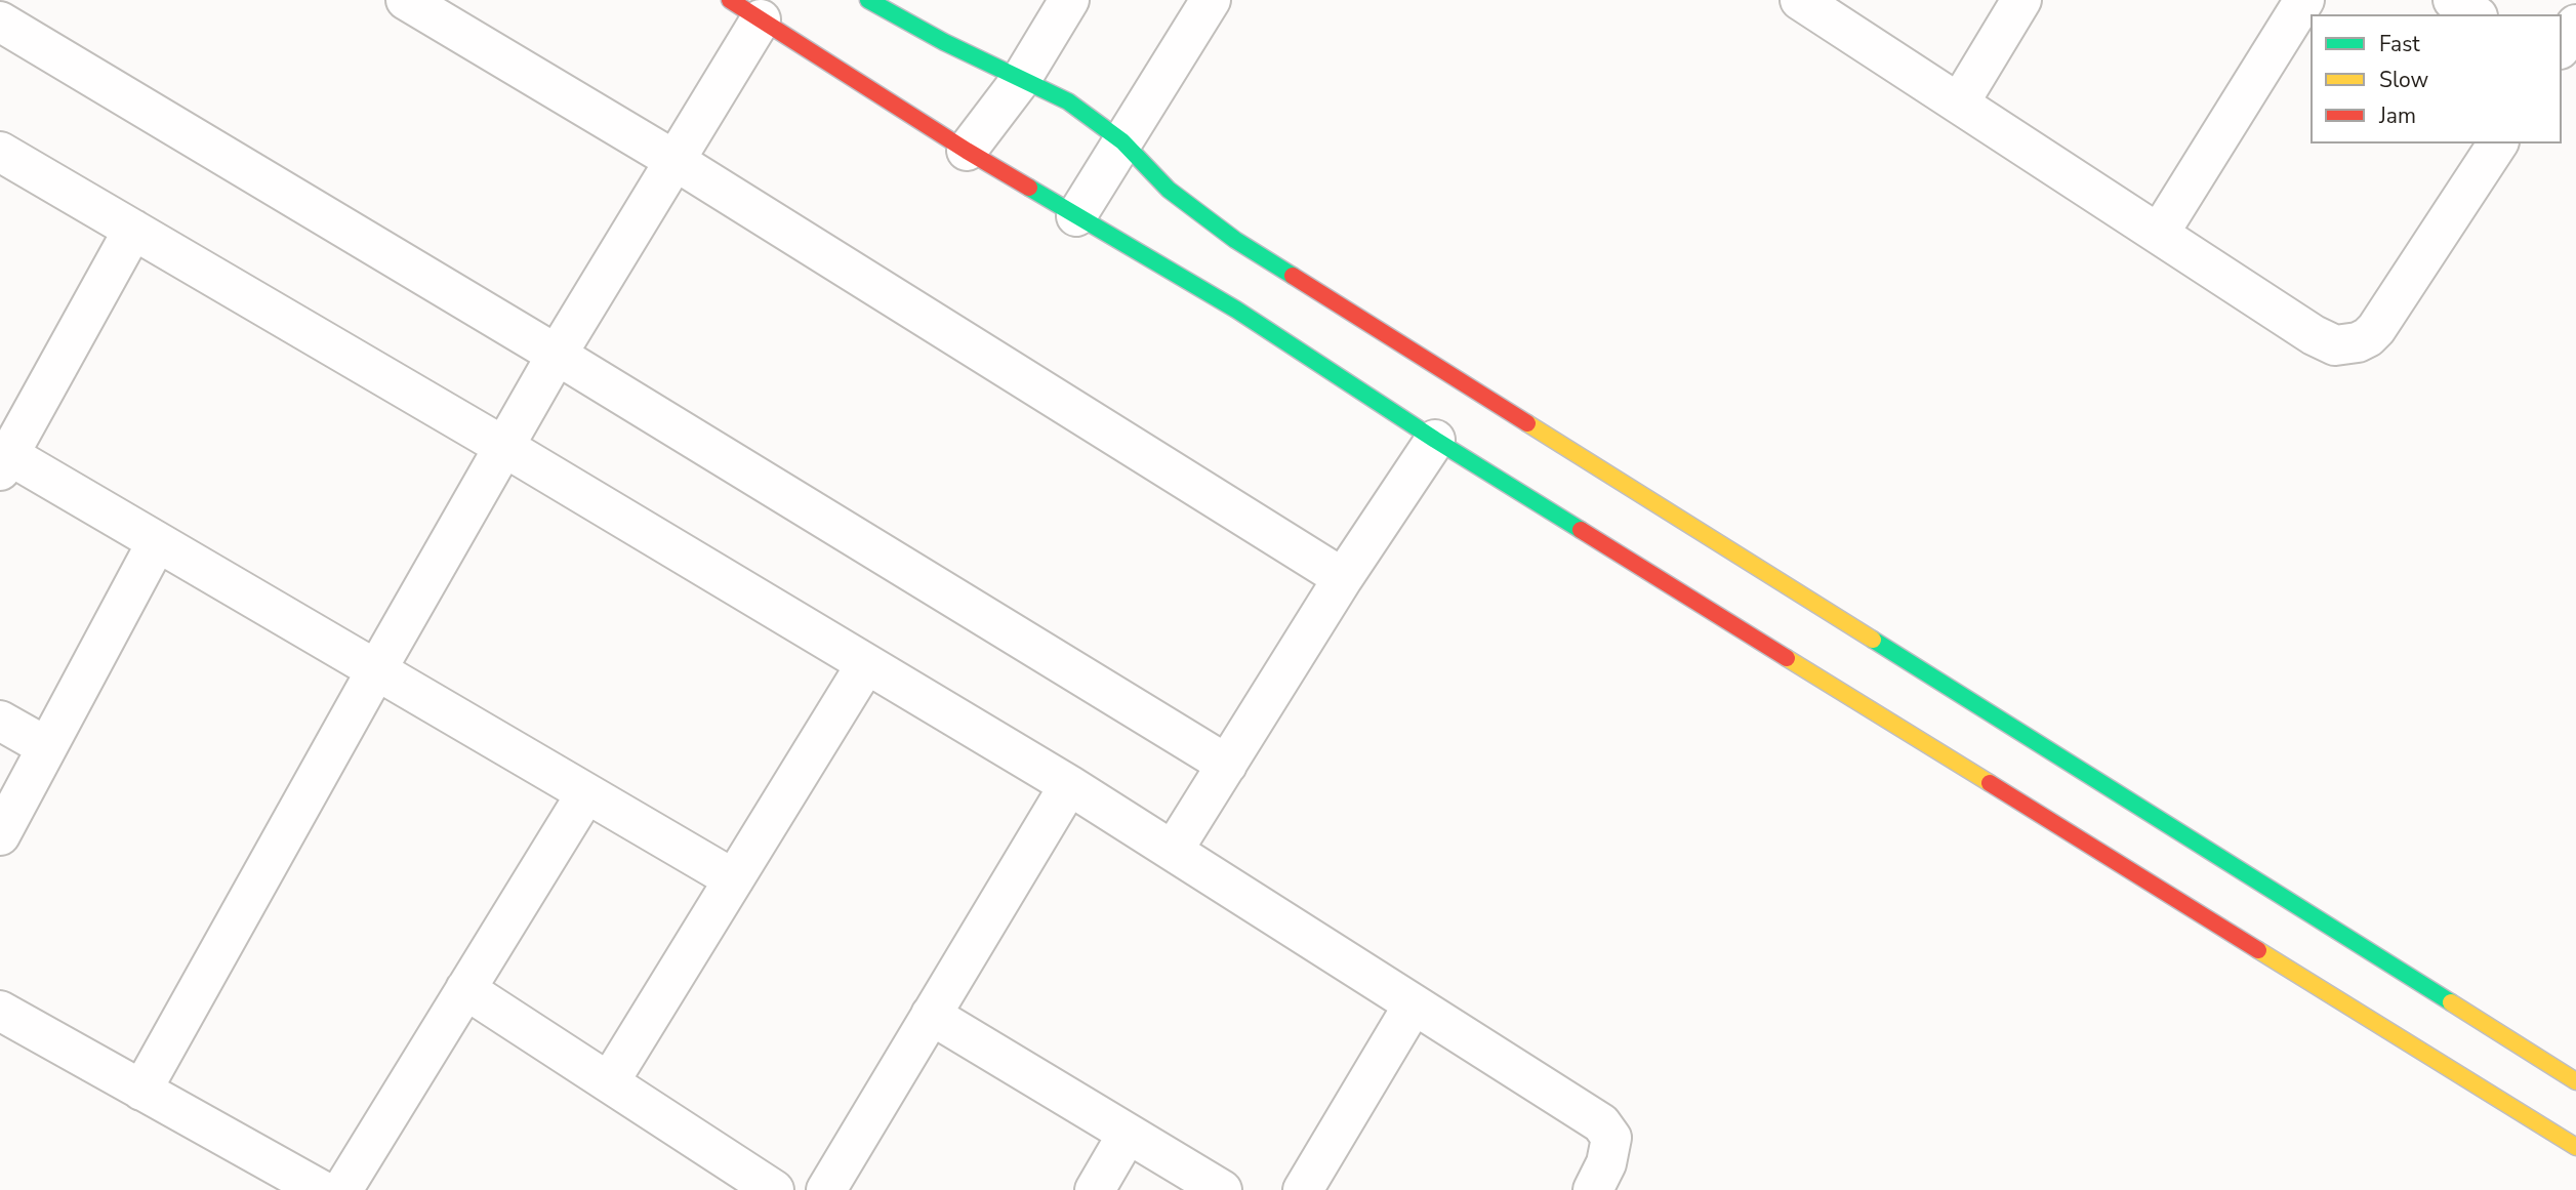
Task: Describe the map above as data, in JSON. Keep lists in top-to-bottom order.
{
  "legend": ["Fast", "Slow", "Jam"]
}
